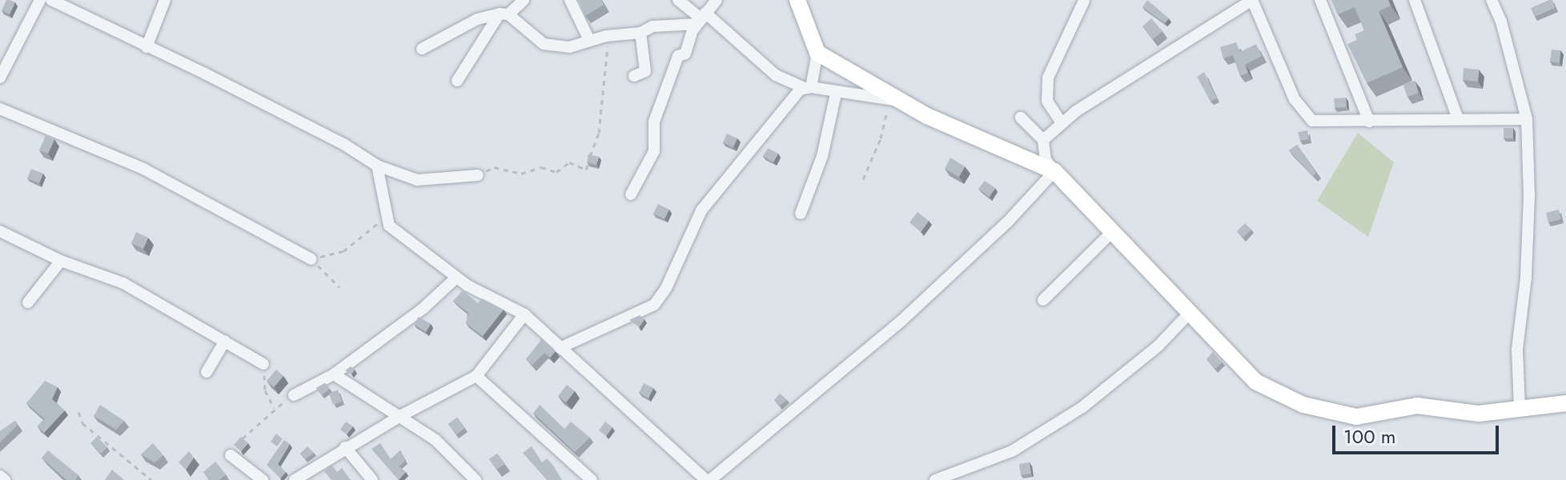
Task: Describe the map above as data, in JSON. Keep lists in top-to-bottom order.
{
  "scale_bar": "100 m"
}
